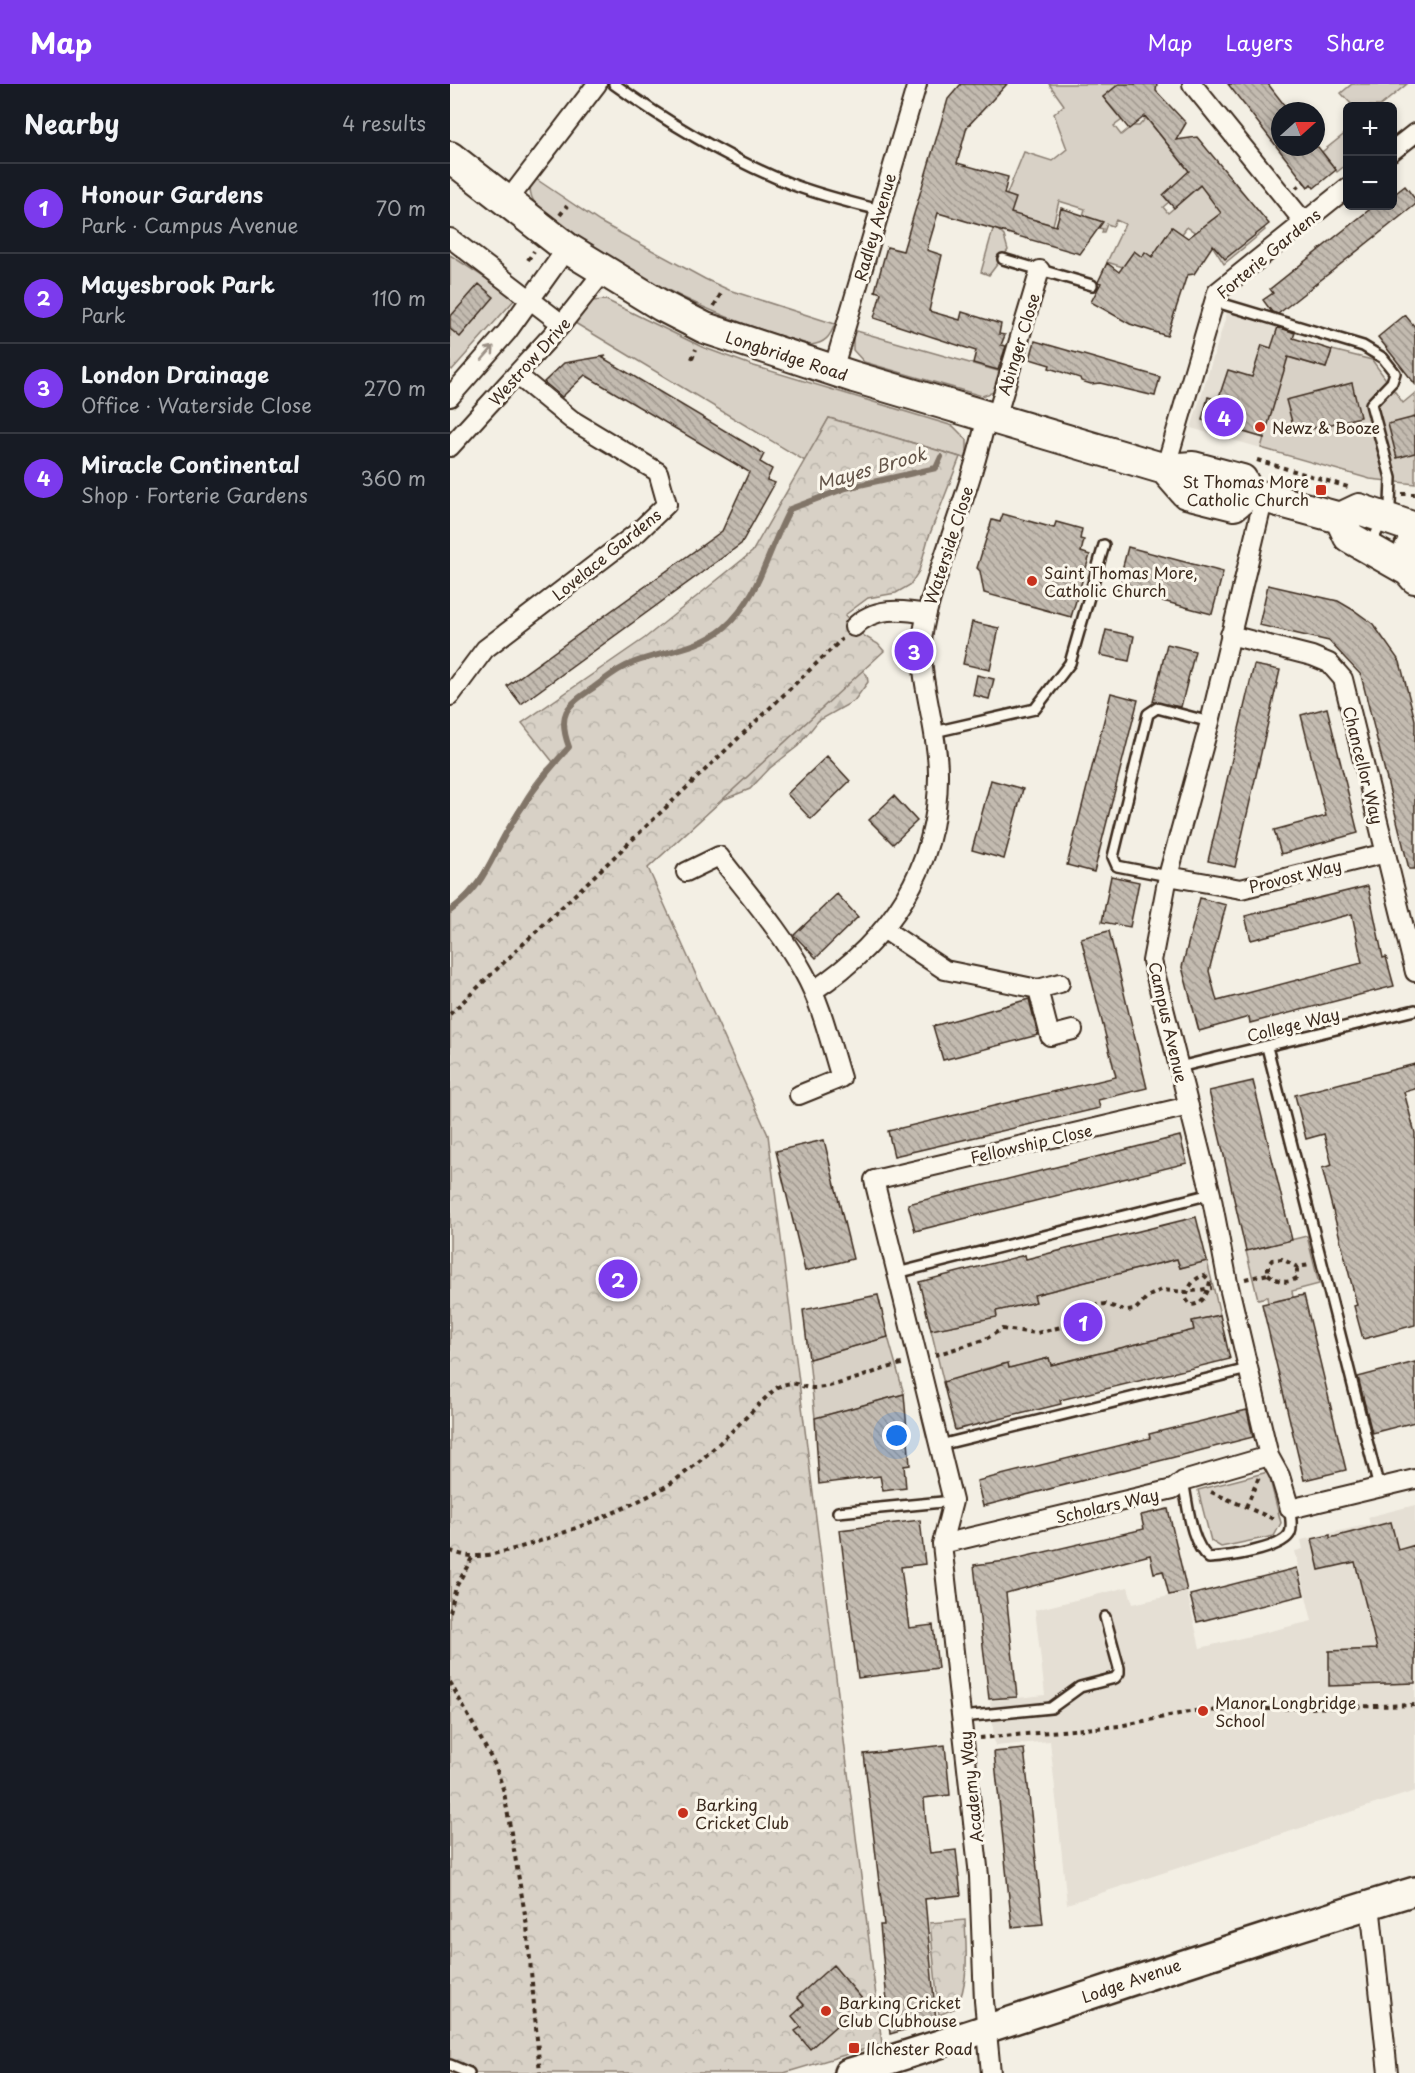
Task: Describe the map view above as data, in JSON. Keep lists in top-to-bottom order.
{
  "streets": {
    "main road": ["Longbridge Road"],
    "street": [
      "Radley Avenue",
      "Forterie Gardens",
      "Abinger Close",
      "Westrow Drive",
      "Waterside Close",
      "Lovelace Gardens",
      "Chancellor Way",
      "Provost Way",
      "Campus Avenue",
      "Fellowship Close",
      "Scholars Way",
      "Academy Way",
      "Lodge Avenue"
    ],
    "lane": ["College Way"]
  },
  "crossings": [
    ["Radley Avenue", "Longbridge Road"],
    ["Forterie Gardens", "Longbridge Road"],
    ["Abinger Close", "Longbridge Road"],
    ["Abinger Close", "Waterside Close"],
    ["Longbridge Road", "Westrow Drive"],
    ["Longbridge Road", "Waterside Close"],
    ["Longbridge Road", "Campus Avenue"],
    ["Westrow Drive", "Lovelace Gardens"],
    ["Chancellor Way", "Provost Way"],
    ["Chancellor Way", "Campus Avenue"],
    ["Provost Way", "Campus Avenue"],
    ["Campus Avenue", "College Way"],
    ["Campus Avenue", "Fellowship Close"],
    ["Campus Avenue", "Scholars Way"],
    ["Scholars Way", "Academy Way"],
    ["Academy Way", "Lodge Avenue"]
  ],
  "water": ["Mayes Brook"],
  "places": {
    "other": [
      "Newz & Booze",
      "Saint Thomas More, Catholic Church",
      "Manor Longbridge School",
      "Barking Cricket Club",
      "Barking Cricket Club Clubhouse"
    ],
    "transit": ["St Thomas More Catholic Church", "Ilchester Road"]
  },
  "north": "right",
  "page": {
    "header": "Map",
    "nav": ["Map", "Layers", "Share"],
    "heading": ["Nearby", "4 results"],
    "map_buttons": ["+", "−"],
    "list": [
      {
        "mark": "1",
        "name": "Honour Gardens",
        "note": "Park · Campus Avenue",
        "value": "70 m"
      },
      {
        "mark": "2",
        "name": "Mayesbrook Park",
        "note": "Park",
        "value": "110 m"
      },
      {
        "mark": "3",
        "name": "London Drainage",
        "note": "Office · Waterside Close",
        "value": "270 m"
      },
      {
        "mark": "4",
        "name": "Miracle Continental",
        "note": "Shop · Forterie Gardens",
        "value": "360 m"
      }
    ],
    "pins": [
      "4",
      "3",
      "2",
      "1"
    ]
  }
}
